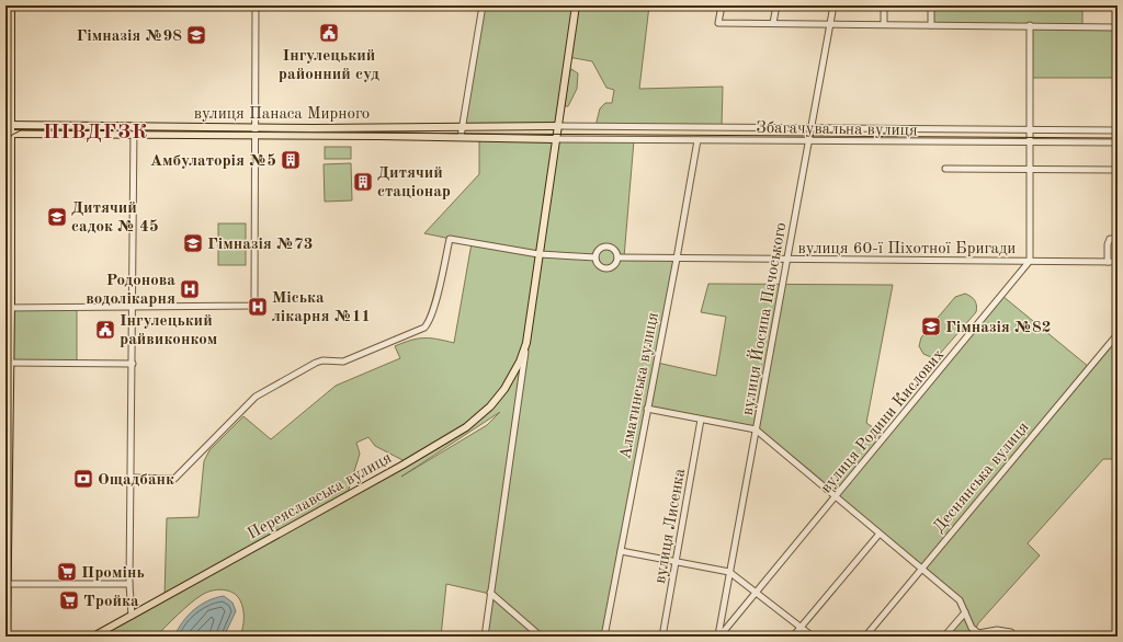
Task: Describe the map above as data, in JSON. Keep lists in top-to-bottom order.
{
  "streets": {
    "main road": ["вулиця Панаса Мирного", "Переяславська вулиця"],
    "street": [
      "Збагачувальна вулиця",
      "вулиця 60-ї Піхотної Бригади",
      "вулиця Йосипа Пачоського",
      "Алматинська вулиця",
      "вулиця Родини Кислових",
      "Деснянська вулиця",
      "вулиця Лисенка"
    ]
  },
  "crossings": [
    ["вулиця Панаса Мирного", "Збагачувальна вулиця"],
    ["вулиця Панаса Мирного", "Переяславська вулиця"],
    ["Збагачувальна вулиця", "вулиця Йосипа Пачоського"],
    ["Збагачувальна вулиця", "Алматинська вулиця"],
    ["Збагачувальна вулиця", "Переяславська вулиця"],
    ["вулиця 60-ї Піхотної Бригади", "вулиця Йосипа Пачоського"],
    ["вулиця 60-ї Піхотної Бригади", "Алматинська вулиця"],
    ["вулиця 60-ї Піхотної Бригади", "вулиця Родини Кислових"],
    ["вулиця Йосипа Пачоського", "вулиця Родини Кислових"]
  ],
  "districts": ["ПІВДГЗК"],
  "places": {
    "public building": ["Інгулецький районний суд", "Інгулецький райвиконком"],
    "school or university": [
      "Гімназія №98",
      "Дитячий садок № 45",
      "Гімназія №73",
      "Гімназія №82"
    ],
    "building": ["Амбулаторія №5", "Дитячий стаціонар"],
    "hospital": ["Родонова водолікарня", "Міська лікарня №11"],
    "bank": ["Ощадбанк"],
    "supermarket": ["Промінь", "Тройка"]
  }
}
